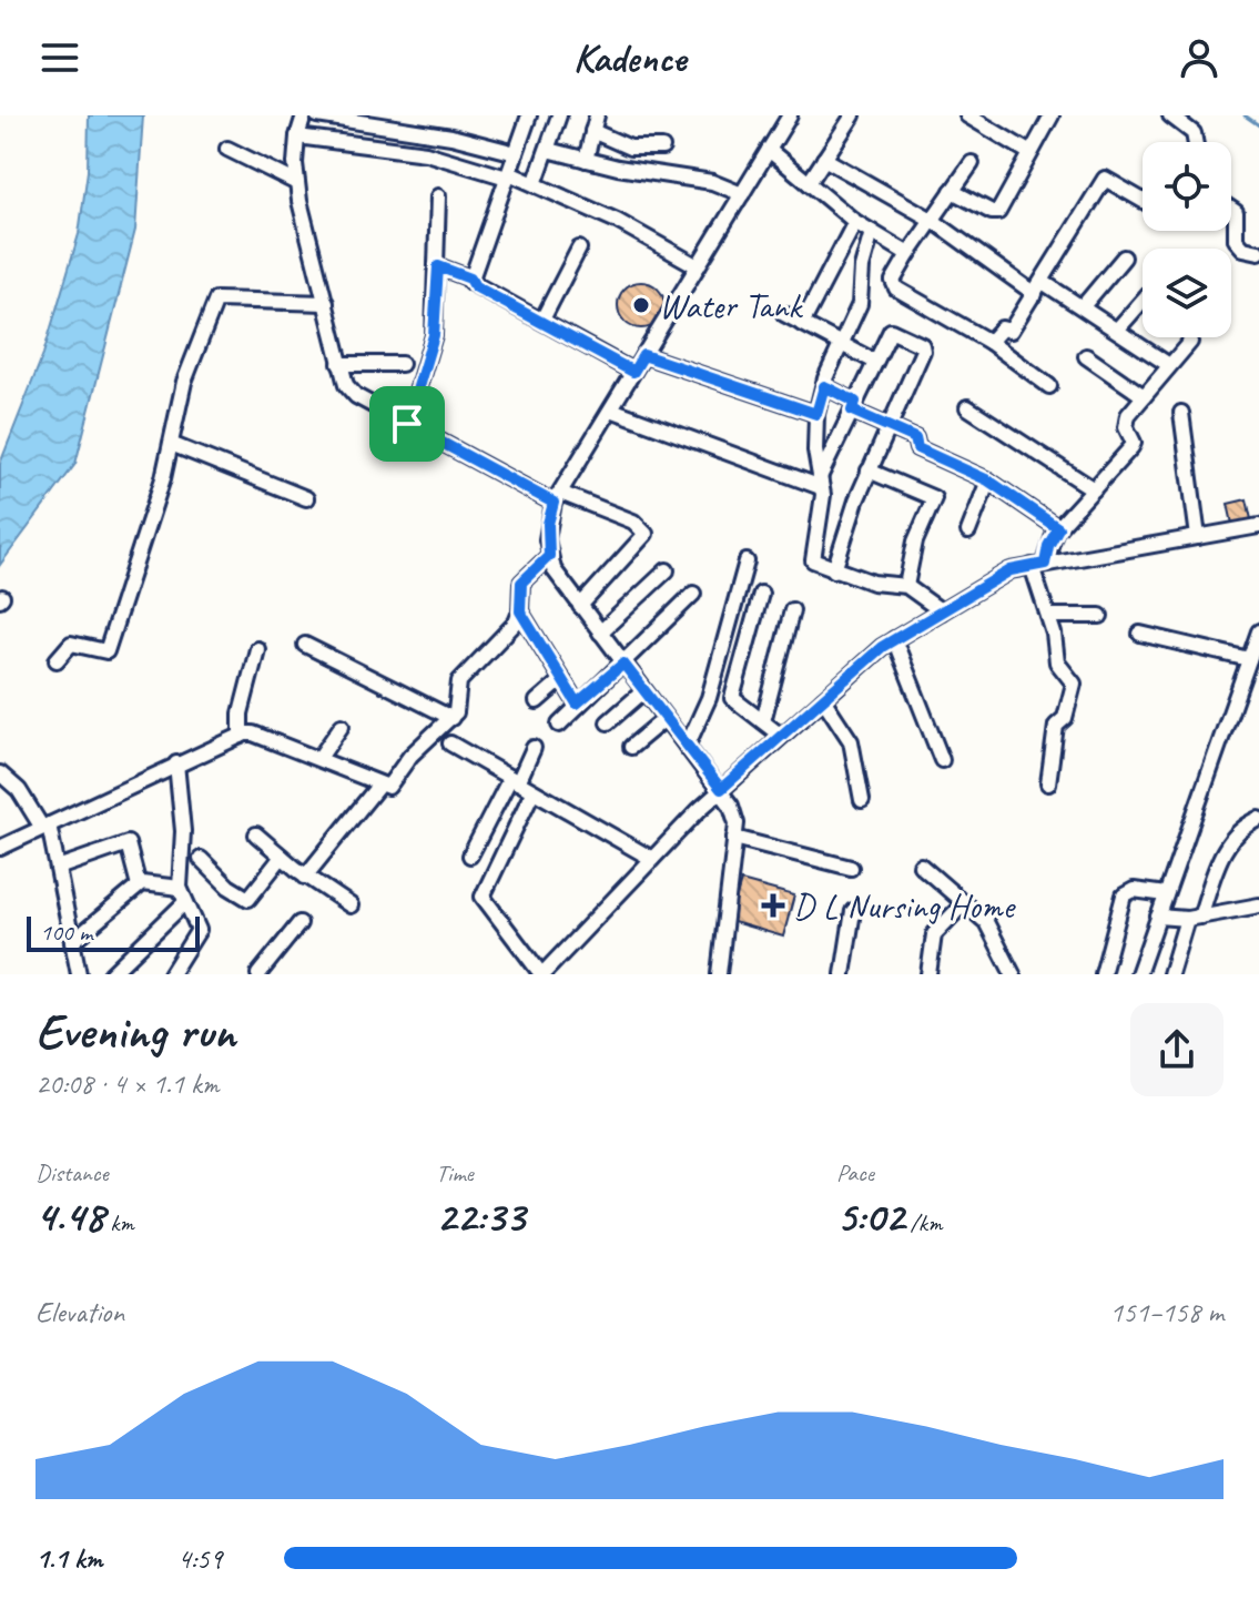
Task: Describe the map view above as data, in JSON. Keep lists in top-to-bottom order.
{
  "places": {
    "other": ["Water Tank"],
    "health": ["D L Nursing Home"]
  },
  "scale_bar": "100 m",
  "page": {
    "header": "Kadence",
    "scale": "100 m",
    "heading": ["Evening run", "20:08 · 4 × 1.1 km"],
    "stats": [
      ["Distance", "4.48 km"],
      ["Time", "22:33"],
      ["Pace", "5:02 /km"]
    ],
    "chart": ["Elevation", "151–158 m"],
    "list": [
      {
        "name": "1.1 km",
        "note": "4:59"
      }
    ]
  }
}
